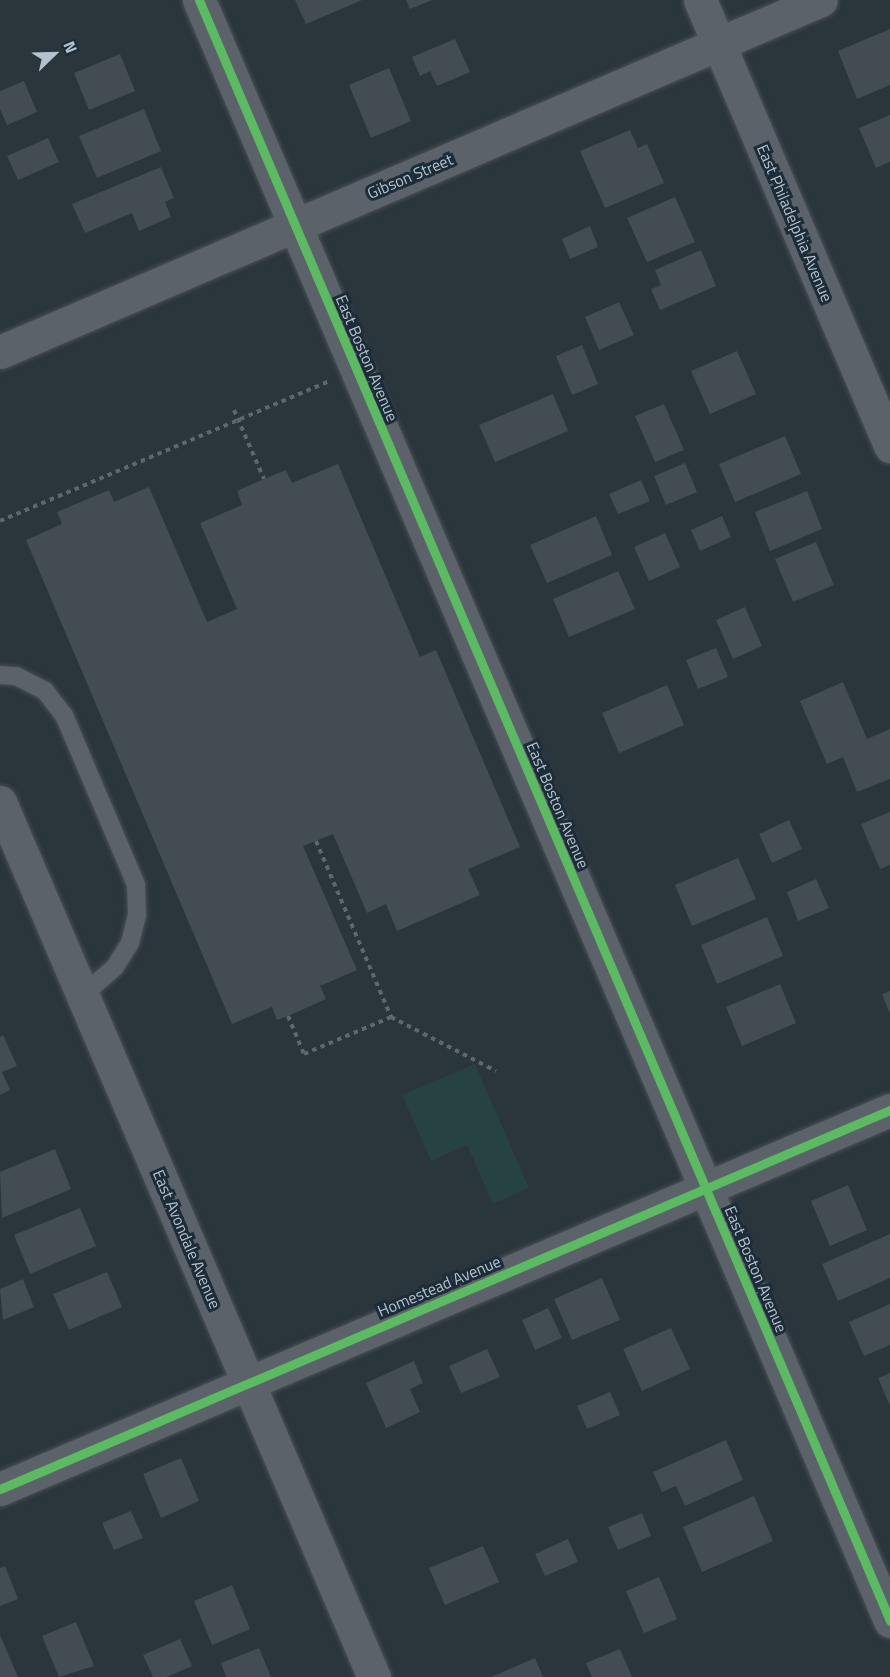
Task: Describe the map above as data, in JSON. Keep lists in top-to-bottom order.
{
  "streets": {
    "street": [
      "Gibson Street",
      "East Philadelphia Avenue",
      "East Boston Avenue",
      "East Avondale Avenue",
      "Homestead Avenue"
    ]
  },
  "crossings": [
    ["Gibson Street", "East Philadelphia Avenue"],
    ["Gibson Street", "East Boston Avenue"],
    ["East Boston Avenue", "Homestead Avenue"],
    ["East Avondale Avenue", "Homestead Avenue"]
  ],
  "north": "top right"
}
